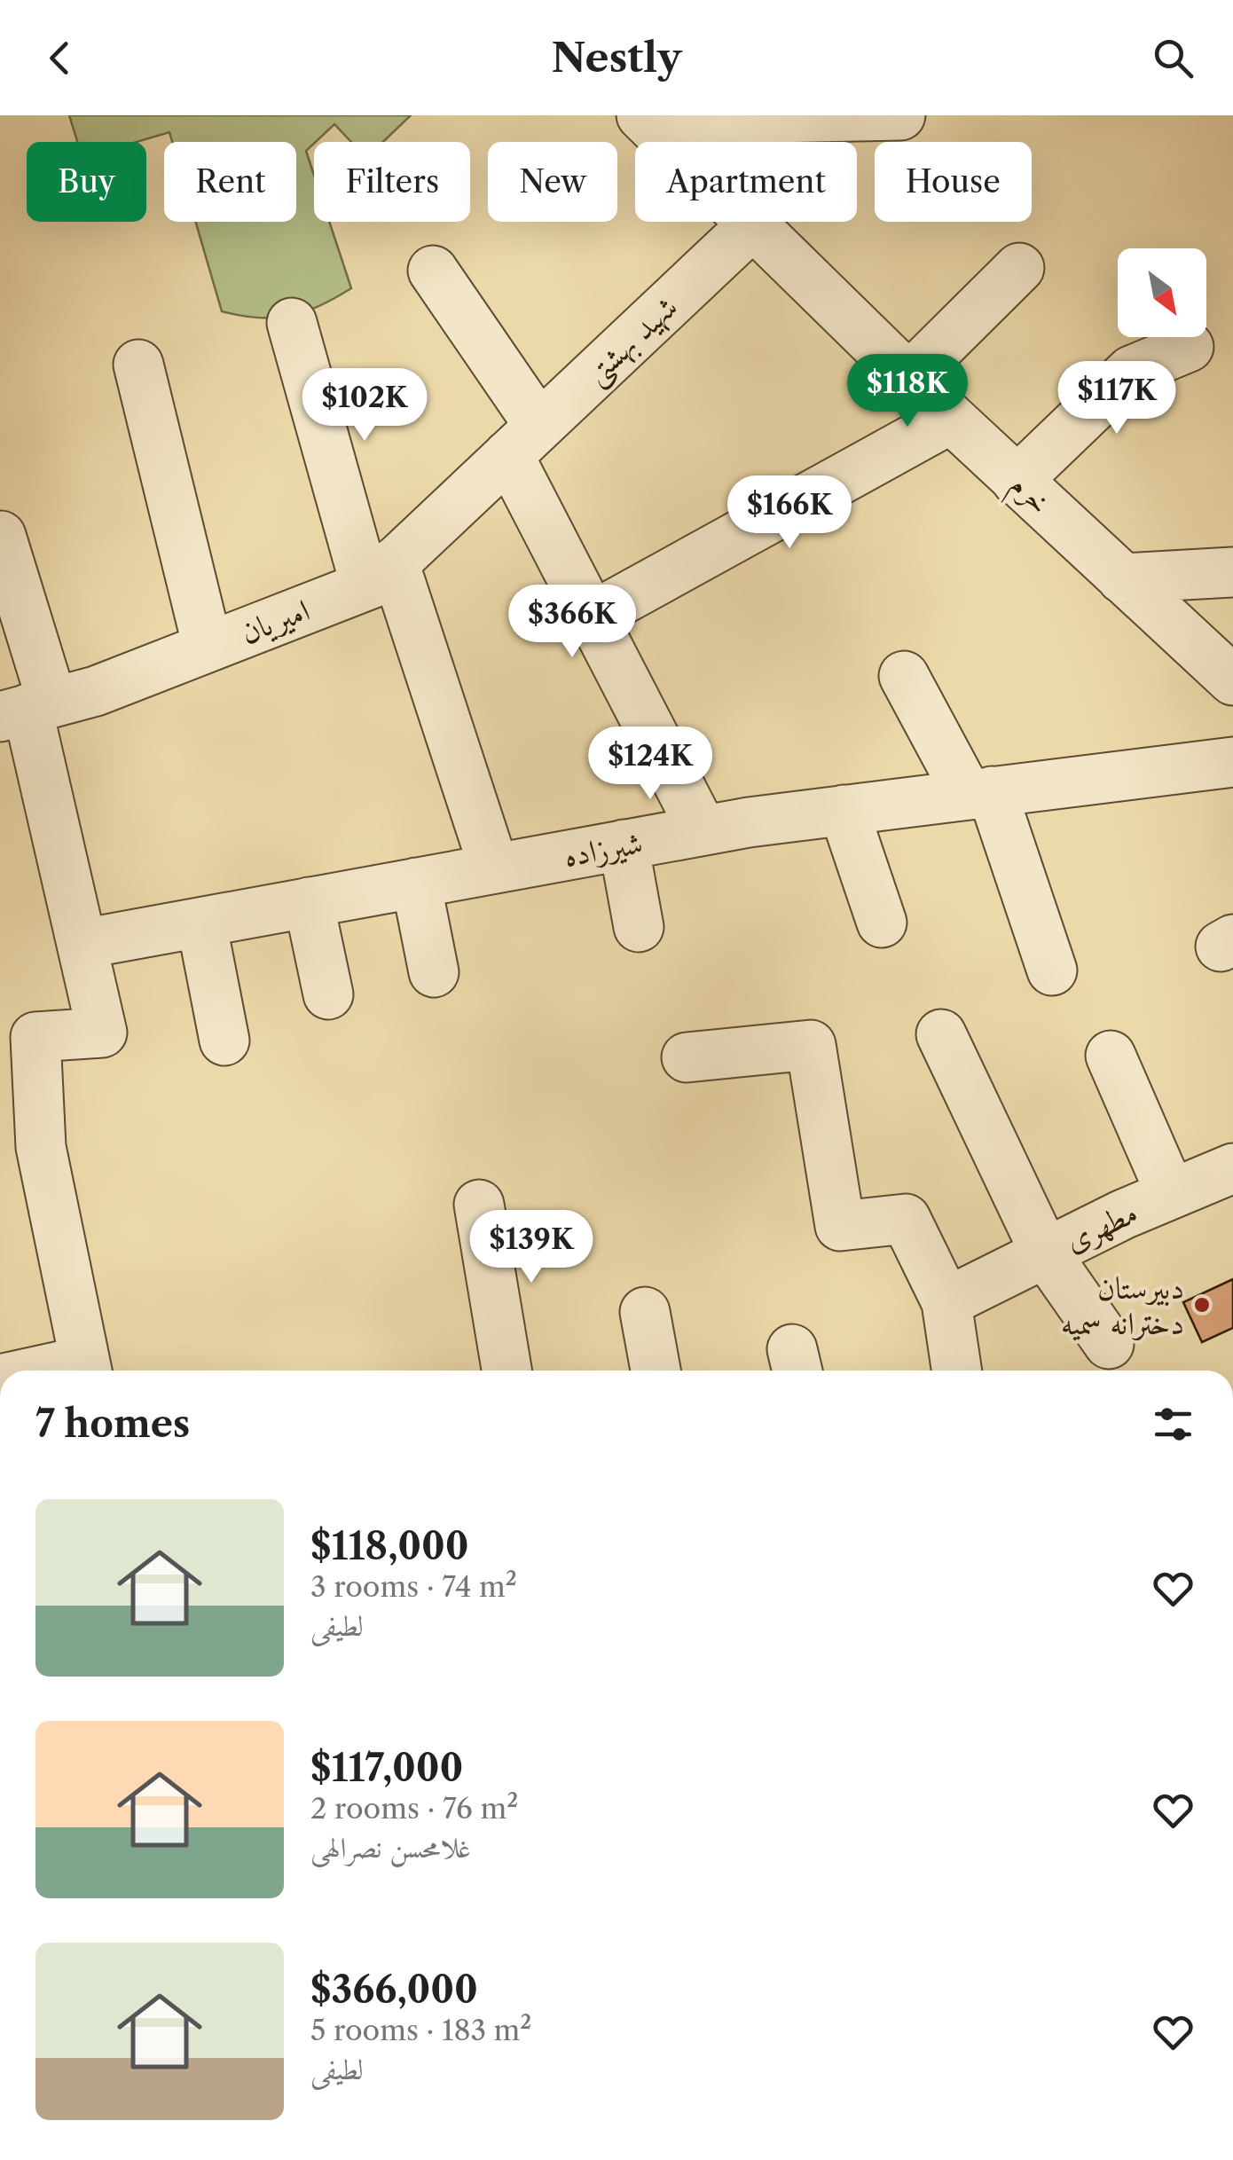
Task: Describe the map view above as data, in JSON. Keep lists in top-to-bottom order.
{
  "streets": {
    "street": [
      "شهید بهشتی",
      "خرم",
      "امیریان",
      "شیرزاده",
      "مطهری"
    ]
  },
  "crossings": [
    ["شهید بهشتی", "خرم"],
    ["شهید بهشتی", "امیریان"]
  ],
  "places": ["دبیرستان دخترانه سمیه"],
  "north": "bottom right",
  "page": {
    "header": "Nestly",
    "chip": [
      "Buy",
      "Rent",
      "Filters",
      "New",
      "Apartment",
      "House"
    ],
    "price": [
      "$118K",
      "$117K",
      "$102K",
      "$166K",
      "$366K",
      "$124K",
      "$139K"
    ],
    "heading": "7 homes",
    "list": [
      {
        "name": "$118,000",
        "note": "3 rooms · 74 m² · لطیفی"
      },
      {
        "name": "$117,000",
        "note": "2 rooms · 76 m² · غلامحسن نصرالهی"
      },
      {
        "name": "$366,000",
        "note": "5 rooms · 183 m² · لطیفی"
      }
    ]
  }
}
